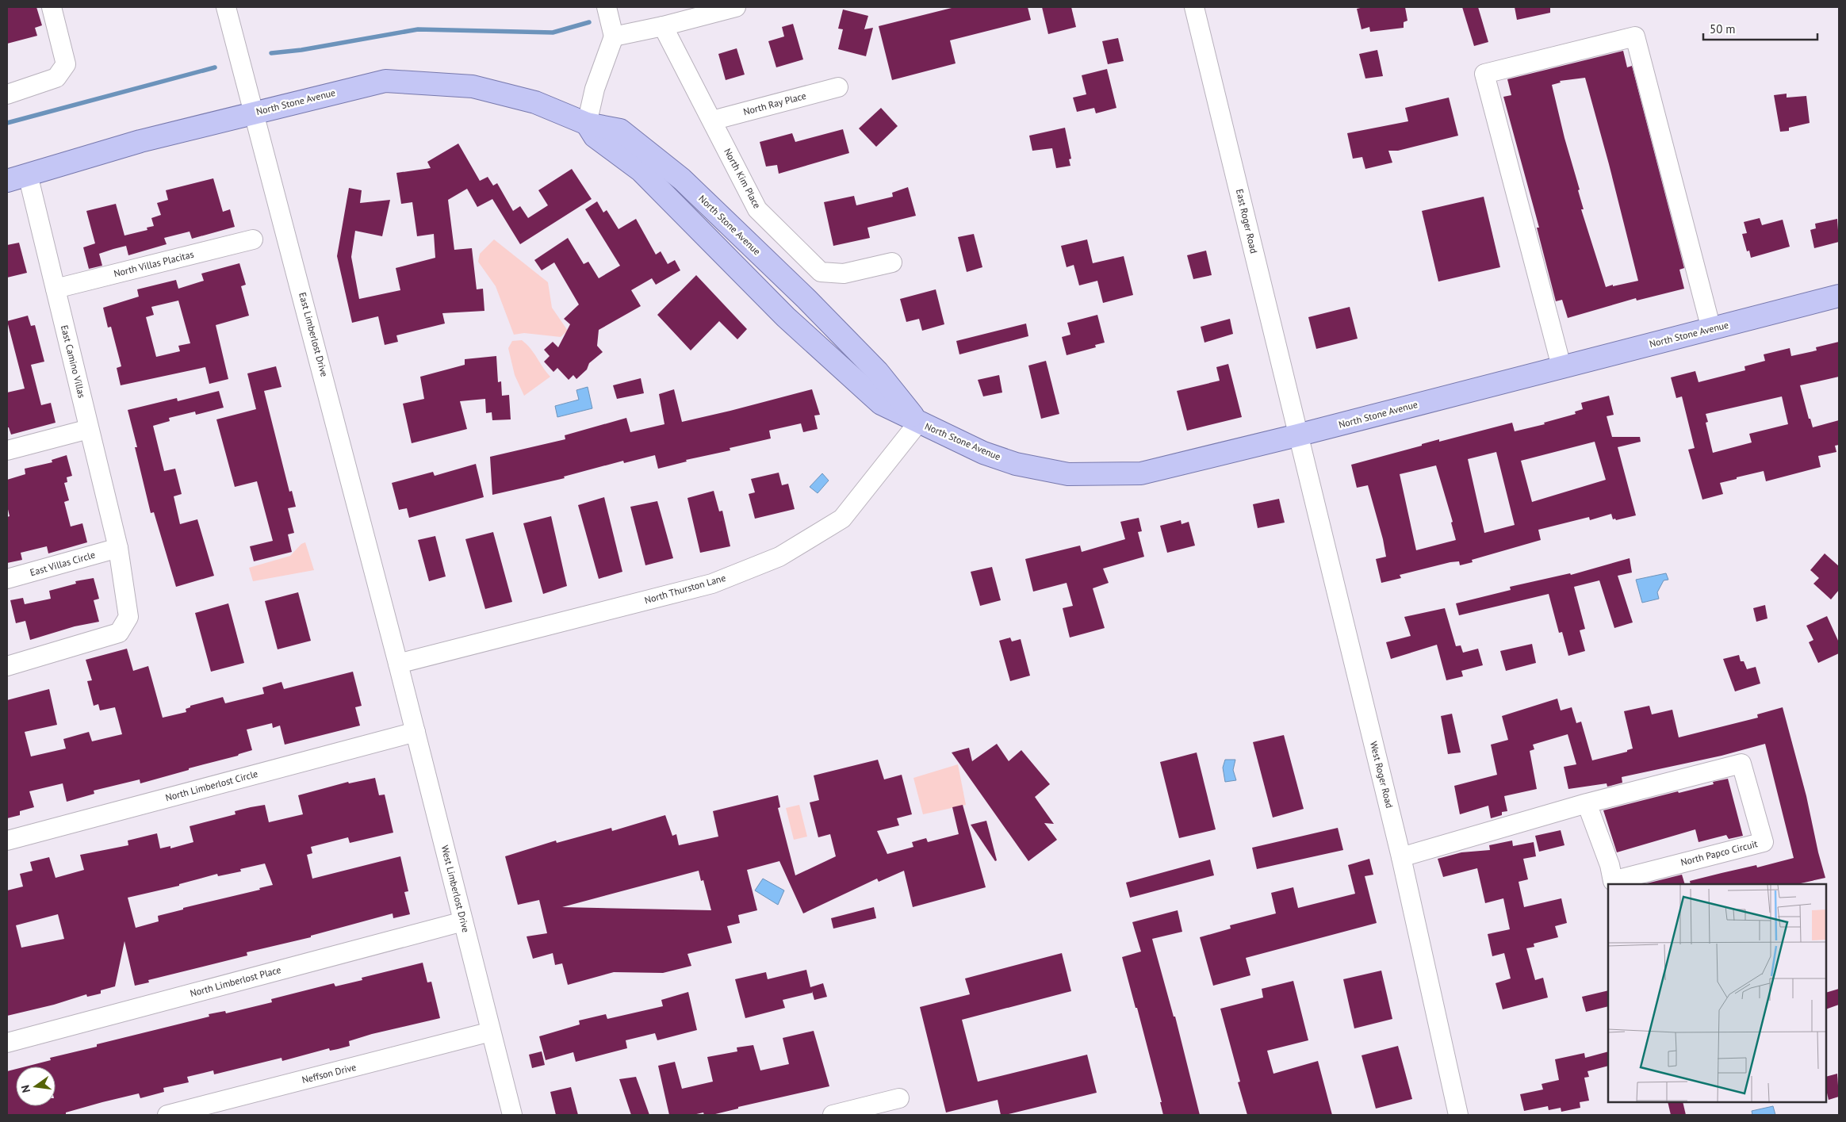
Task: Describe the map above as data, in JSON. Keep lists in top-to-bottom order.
{
  "streets": {
    "main road": ["North Stone Avenue"],
    "street": [
      "North Ray Place",
      "North Kim Place",
      "East Roger Road",
      "North Villas Placitas",
      "East Limberlost Drive",
      "East Camino Villas",
      "East Villas Circle",
      "North Thurston Lane",
      "West Roger Road",
      "North Limberlost Circle",
      "North Papco Circuit",
      "West Limberlost Drive",
      "North Limberlost Place",
      "Neffson Drive"
    ]
  },
  "crossings": [
    ["North Stone Avenue", "East Roger Road"],
    ["North Stone Avenue", "East Limberlost Drive"],
    ["North Stone Avenue", "East Camino Villas"],
    ["North Stone Avenue", "North Thurston Lane"],
    ["North Stone Avenue", "West Roger Road"],
    ["North Ray Place", "North Kim Place"],
    ["East Roger Road", "West Roger Road"],
    ["North Villas Placitas", "East Camino Villas"],
    ["East Limberlost Drive", "North Thurston Lane"],
    ["East Limberlost Drive", "West Limberlost Drive"],
    ["East Camino Villas", "East Villas Circle"],
    ["North Thurston Lane", "West Limberlost Drive"],
    ["West Roger Road", "North Papco Circuit"],
    ["North Limberlost Circle", "West Limberlost Drive"],
    ["West Limberlost Drive", "North Limberlost Place"],
    ["West Limberlost Drive", "Neffson Drive"]
  ],
  "scale_bar": "50 m",
  "north": "left"
}
